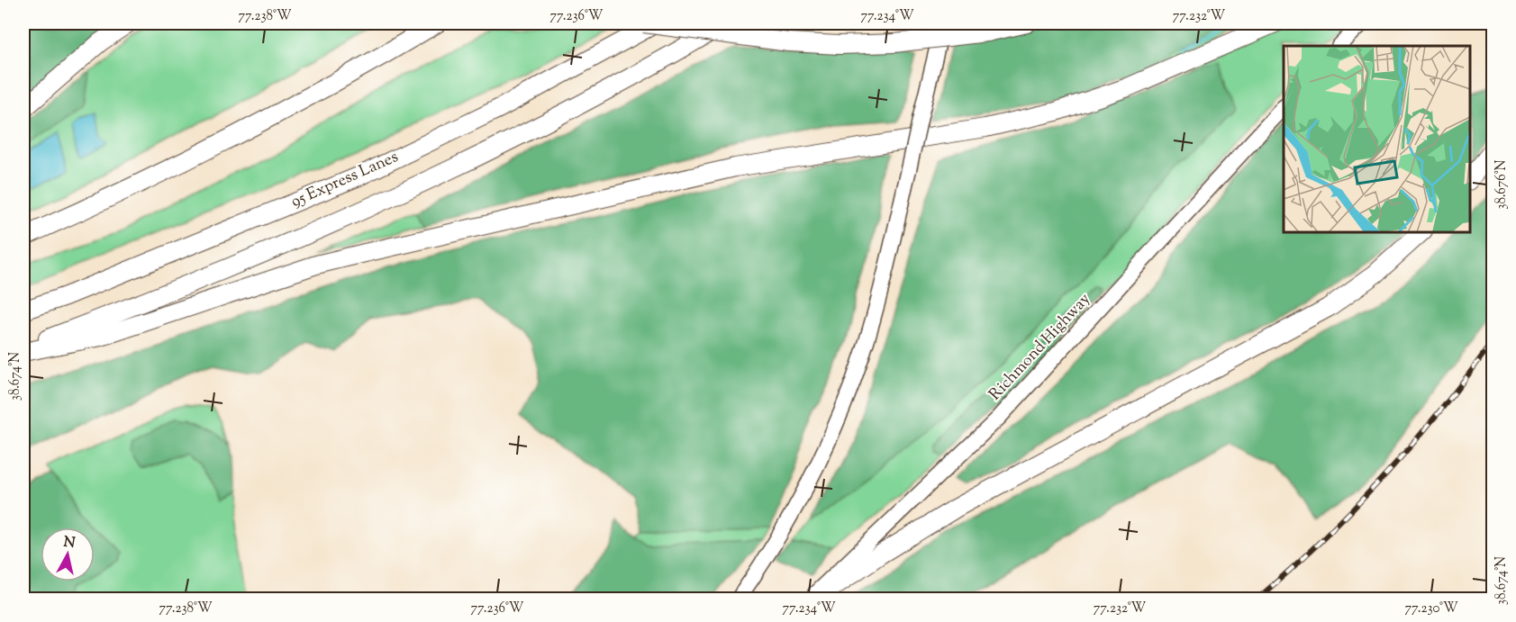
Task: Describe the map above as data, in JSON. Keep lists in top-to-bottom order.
{
  "streets": {
    "highway": ["95 Express Lanes"],
    "main road": ["Richmond Highway"]
  },
  "north": "top",
  "coordinates": [
    "77.238°W",
    "77.236°W",
    "77.234°W",
    "77.232°W",
    "38.676°N",
    "38.674°N",
    "77.230°W"
  ]
}
